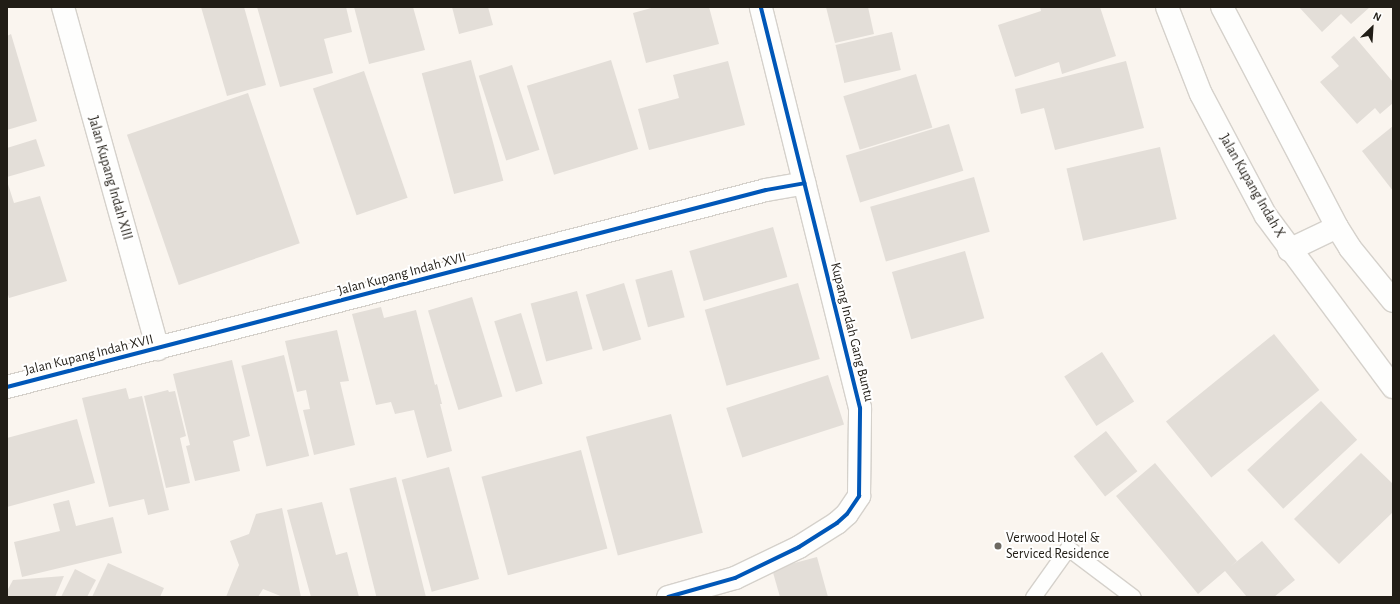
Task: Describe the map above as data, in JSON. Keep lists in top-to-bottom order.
{
  "streets": {
    "street": [
      "Jalan Kupang Indah XIII",
      "Jalan Kupang Indah X",
      "Jalan Kupang Indah XVII",
      "Kupang Indah Gang Buntu"
    ]
  },
  "crossings": [
    ["Jalan Kupang Indah XIII", "Jalan Kupang Indah XVII"],
    ["Jalan Kupang Indah XVII", "Kupang Indah Gang Buntu"]
  ],
  "places": ["Verwood Hotel & Serviced Residence"],
  "north": "top right"
}
